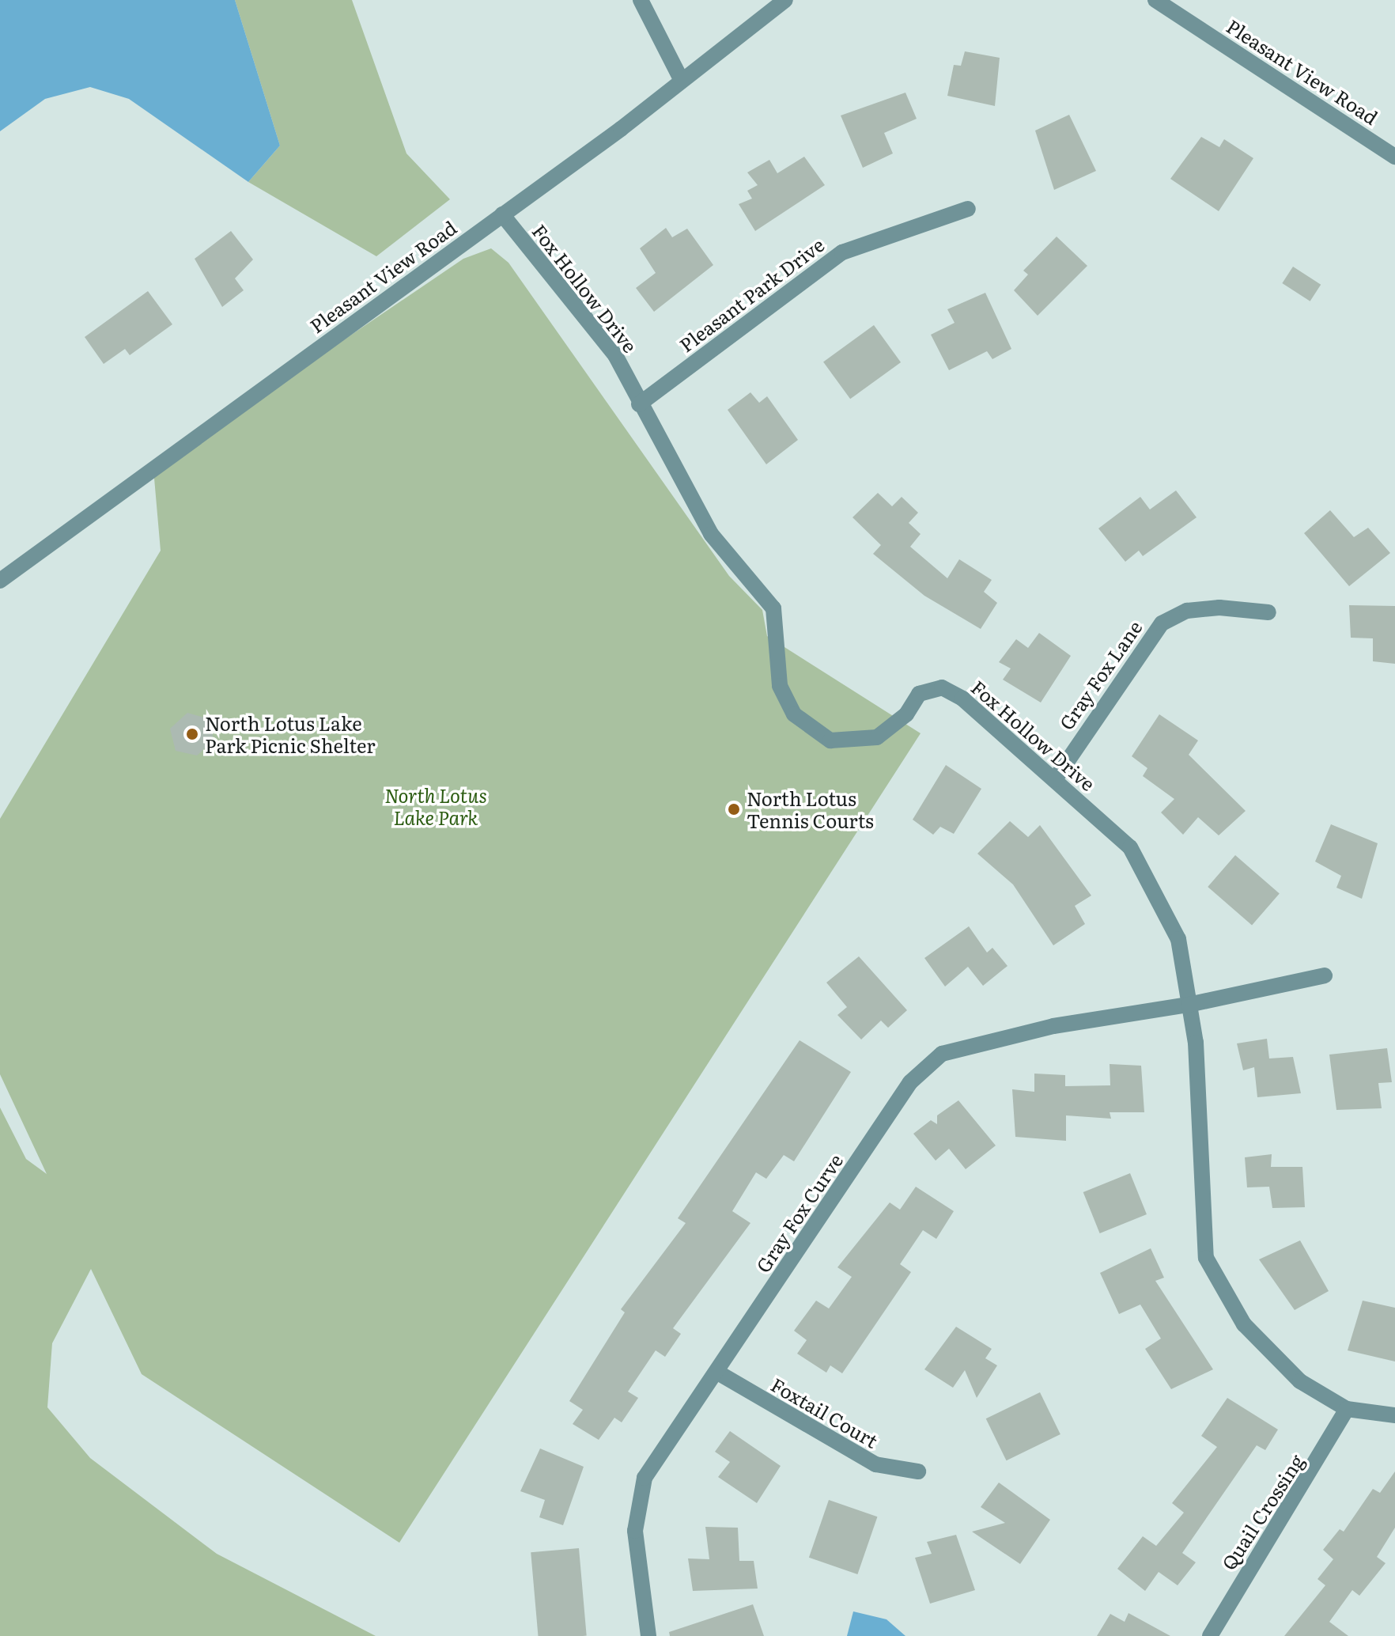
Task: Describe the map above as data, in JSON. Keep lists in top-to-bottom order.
{
  "streets": {
    "street": [
      "Pleasant View Road",
      "Fox Hollow Drive",
      "Pleasant Park Drive",
      "Gray Fox Lane",
      "Gray Fox Curve",
      "Foxtail Court",
      "Quail Crossing"
    ]
  },
  "crossings": [
    ["Pleasant View Road", "Fox Hollow Drive"],
    ["Fox Hollow Drive", "Pleasant Park Drive"],
    ["Fox Hollow Drive", "Gray Fox Lane"],
    ["Fox Hollow Drive", "Gray Fox Curve"],
    ["Fox Hollow Drive", "Quail Crossing"],
    ["Gray Fox Curve", "Foxtail Court"]
  ],
  "parks": ["North Lotus Lake Park"],
  "places": ["North Lotus Lake Park Picnic Shelter", "North Lotus Tennis Courts"]
}
